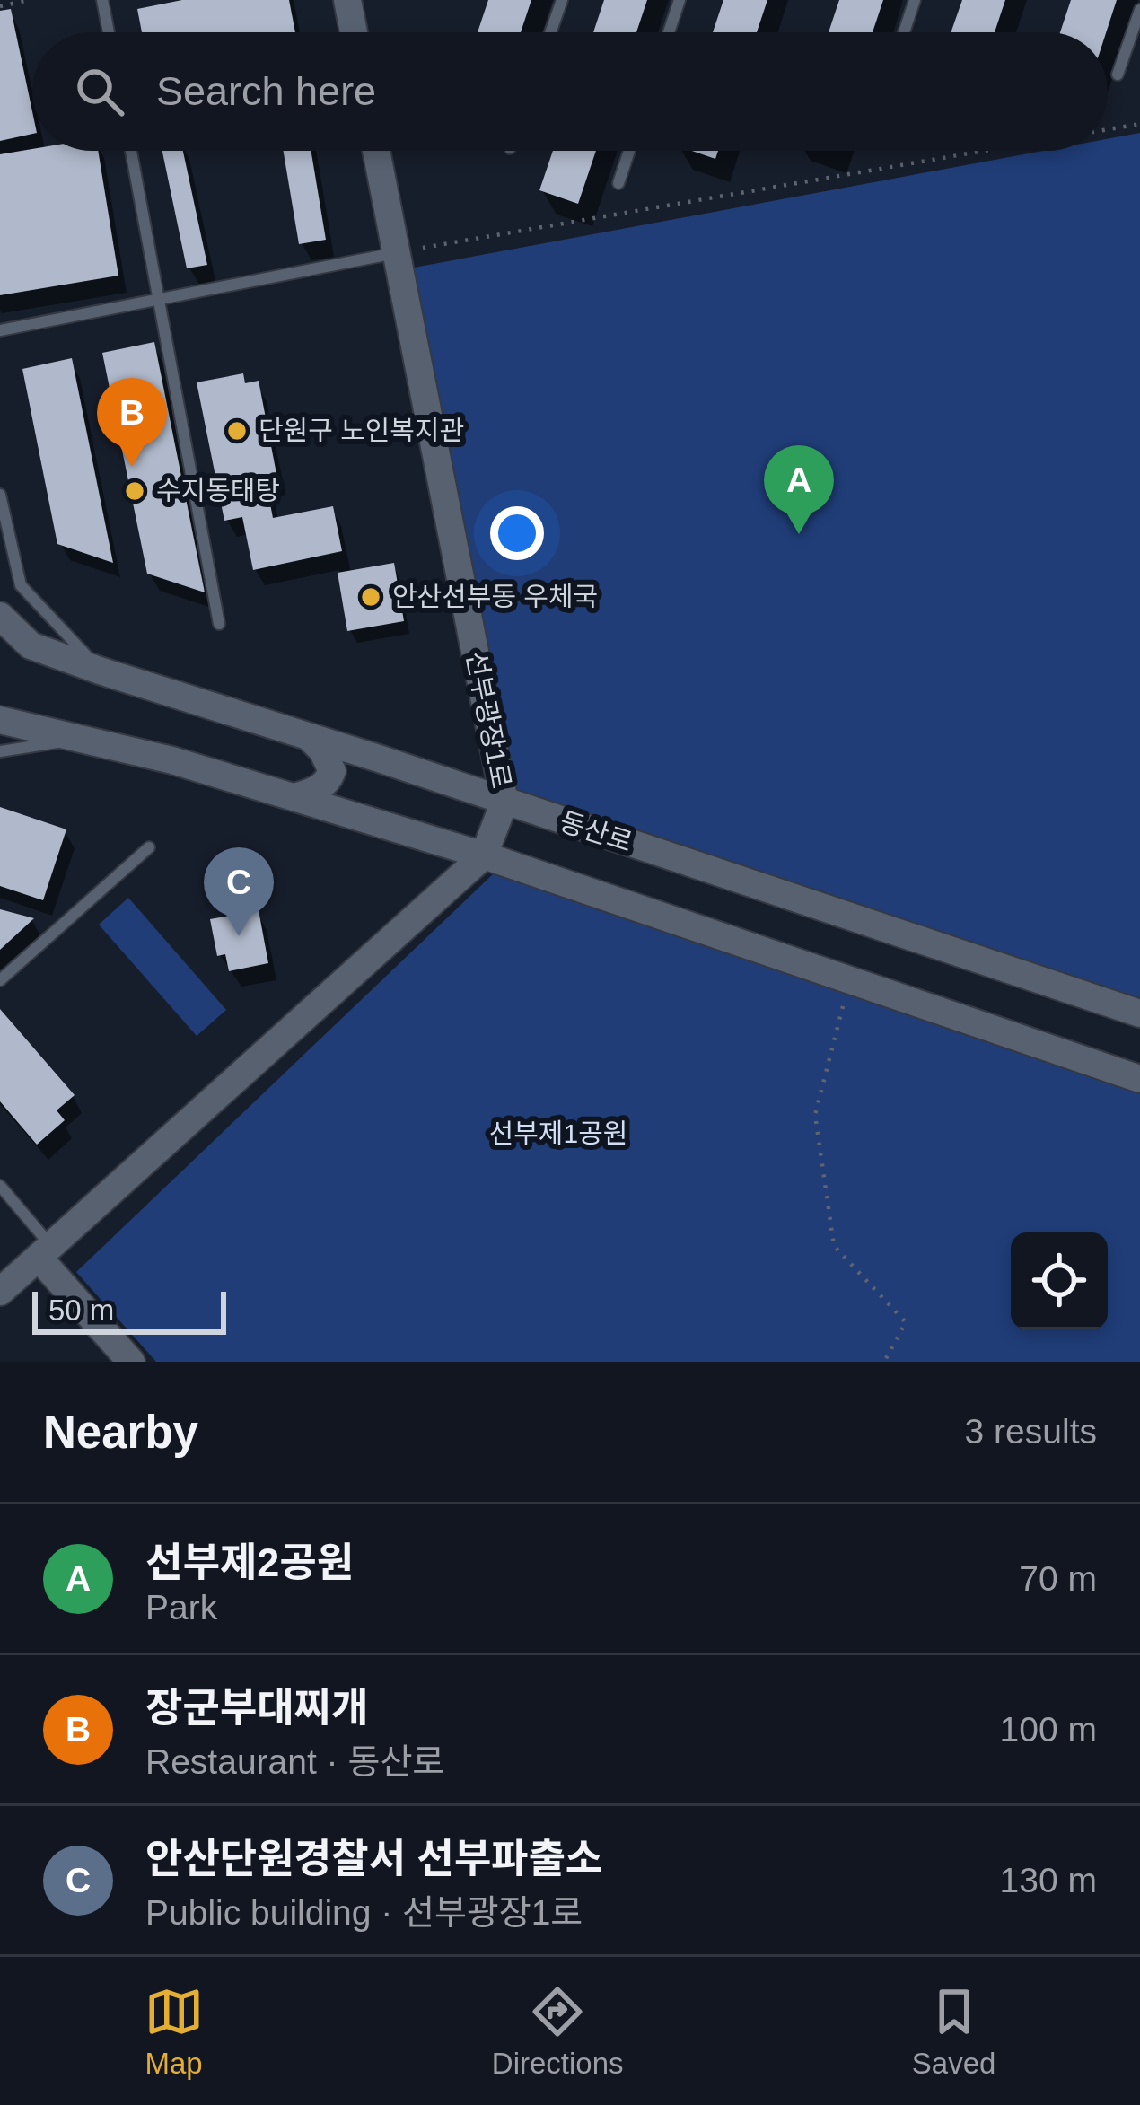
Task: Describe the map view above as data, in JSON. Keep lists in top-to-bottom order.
{
  "streets": {
    "street": ["선부광장1로", "동산로"]
  },
  "crossings": [
    ["선부광장1로", "동산로"]
  ],
  "parks": ["선부제1공원"],
  "places": ["단원구 노인복지관", "수지동태탕", "안산선부동 우체국"],
  "scale_bar": "50 m",
  "page": {
    "search": "Search here",
    "pins": ["B", "A", "C"],
    "scale": "50 m",
    "heading": ["Nearby", "3 results"],
    "list": [
      {
        "mark": "A",
        "name": "선부제2공원",
        "note": "Park",
        "value": "70 m"
      },
      {
        "mark": "B",
        "name": "장군부대찌개",
        "note": "Restaurant · 동산로",
        "value": "100 m"
      },
      {
        "mark": "C",
        "name": "안산단원경찰서 선부파출소",
        "note": "Public building · 선부광장1로",
        "value": "130 m"
      }
    ],
    "nav": ["Map", "Directions", "Saved"]
  }
}
